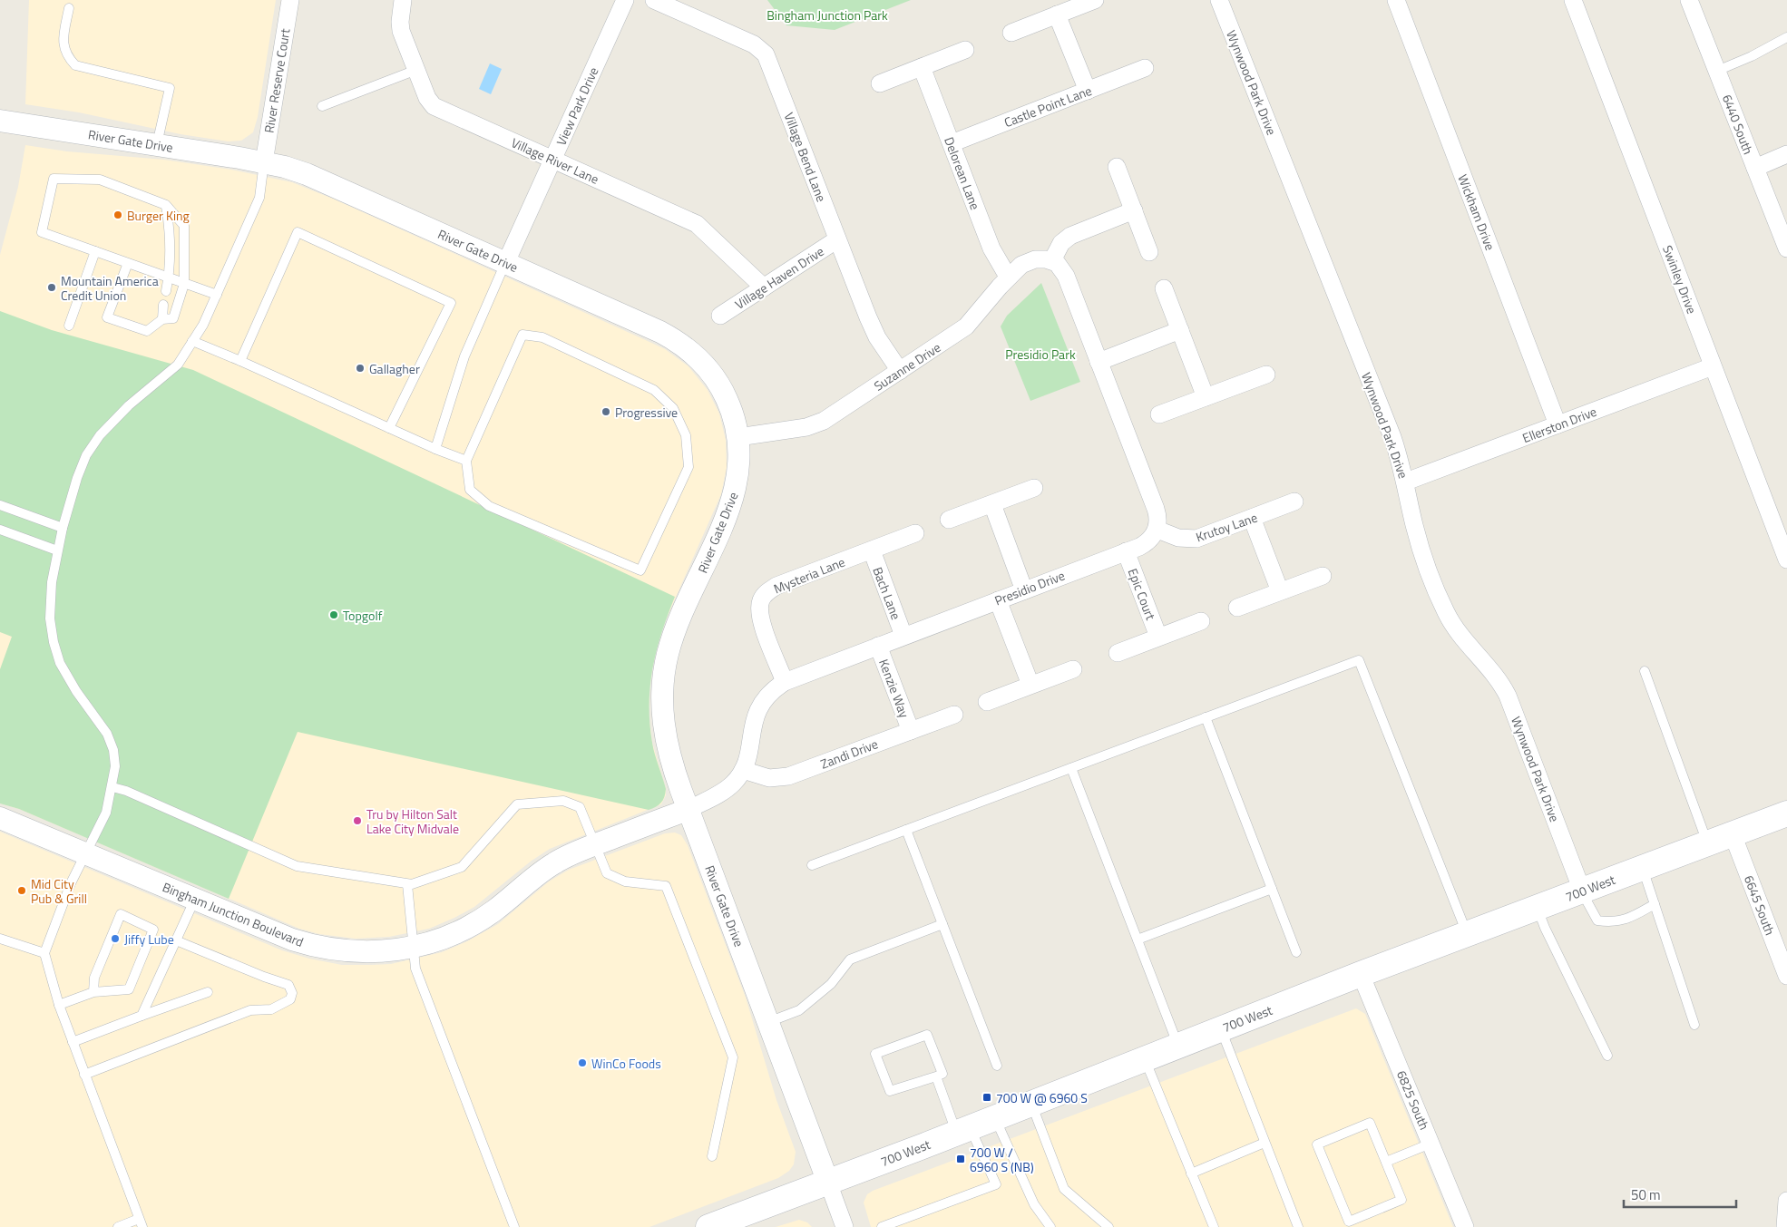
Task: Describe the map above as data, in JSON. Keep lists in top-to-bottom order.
{
  "streets": {
    "main road": ["700 West"],
    "street": [
      "River Reserve Court",
      "Wynwood Park Drive",
      "View Park Drive",
      "Castle Point Lane",
      "6440 South",
      "River Gate Drive",
      "Village Bend Lane",
      "Village River Lane",
      "Delorean Lane",
      "Wickham Drive",
      "Village Haven Drive",
      "Swinley Drive",
      "Suzanne Drive",
      "Ellerston Drive",
      "Krutoy Lane",
      "Mysteria Lane",
      "Presidio Drive",
      "Bach Lane",
      "Epic Court",
      "Kenzie Way",
      "Zandi Drive",
      "6645 South",
      "Bingham Junction Boulevard",
      "6825 South"
    ]
  },
  "crossings": [
    ["River Reserve Court", "River Gate Drive"],
    ["Wynwood Park Drive", "Ellerston Drive"],
    ["Wynwood Park Drive", "700 West"],
    ["View Park Drive", "River Gate Drive"],
    ["View Park Drive", "Village River Lane"],
    ["Castle Point Lane", "Delorean Lane"],
    ["River Gate Drive", "Suzanne Drive"],
    ["River Gate Drive", "Presidio Drive"],
    ["River Gate Drive", "700 West"],
    ["River Gate Drive", "Bingham Junction Boulevard"],
    ["Village Bend Lane", "Village Haven Drive"],
    ["Village Bend Lane", "Suzanne Drive"],
    ["Village River Lane", "Village Haven Drive"],
    ["Delorean Lane", "Suzanne Drive"],
    ["Wickham Drive", "Ellerston Drive"],
    ["Swinley Drive", "Ellerston Drive"],
    ["Krutoy Lane", "Presidio Drive"],
    ["Mysteria Lane", "Presidio Drive"],
    ["Mysteria Lane", "Bach Lane"],
    ["Presidio Drive", "Bach Lane"],
    ["Presidio Drive", "Epic Court"],
    ["Presidio Drive", "Kenzie Way"],
    ["Presidio Drive", "Zandi Drive"],
    ["Presidio Drive", "Bingham Junction Boulevard"],
    ["Kenzie Way", "Zandi Drive"],
    ["700 West", "6645 South"],
    ["700 West", "6825 South"]
  ],
  "parks": ["Bingham Junction Park", "Presidio Park"],
  "places": {
    "other": [
      "Burger King",
      "Mountain America Credit Union",
      "Gallagher",
      "Progressive",
      "Topgolf",
      "Tru by Hilton Salt Lake City Midvale",
      "Mid City Pub & Grill",
      "Jiffy Lube",
      "WinCo Foods"
    ],
    "transit": ["700 W @ 6960 S", "700 W / 6960 S (NB)"]
  },
  "scale_bar": "50 m"
}
